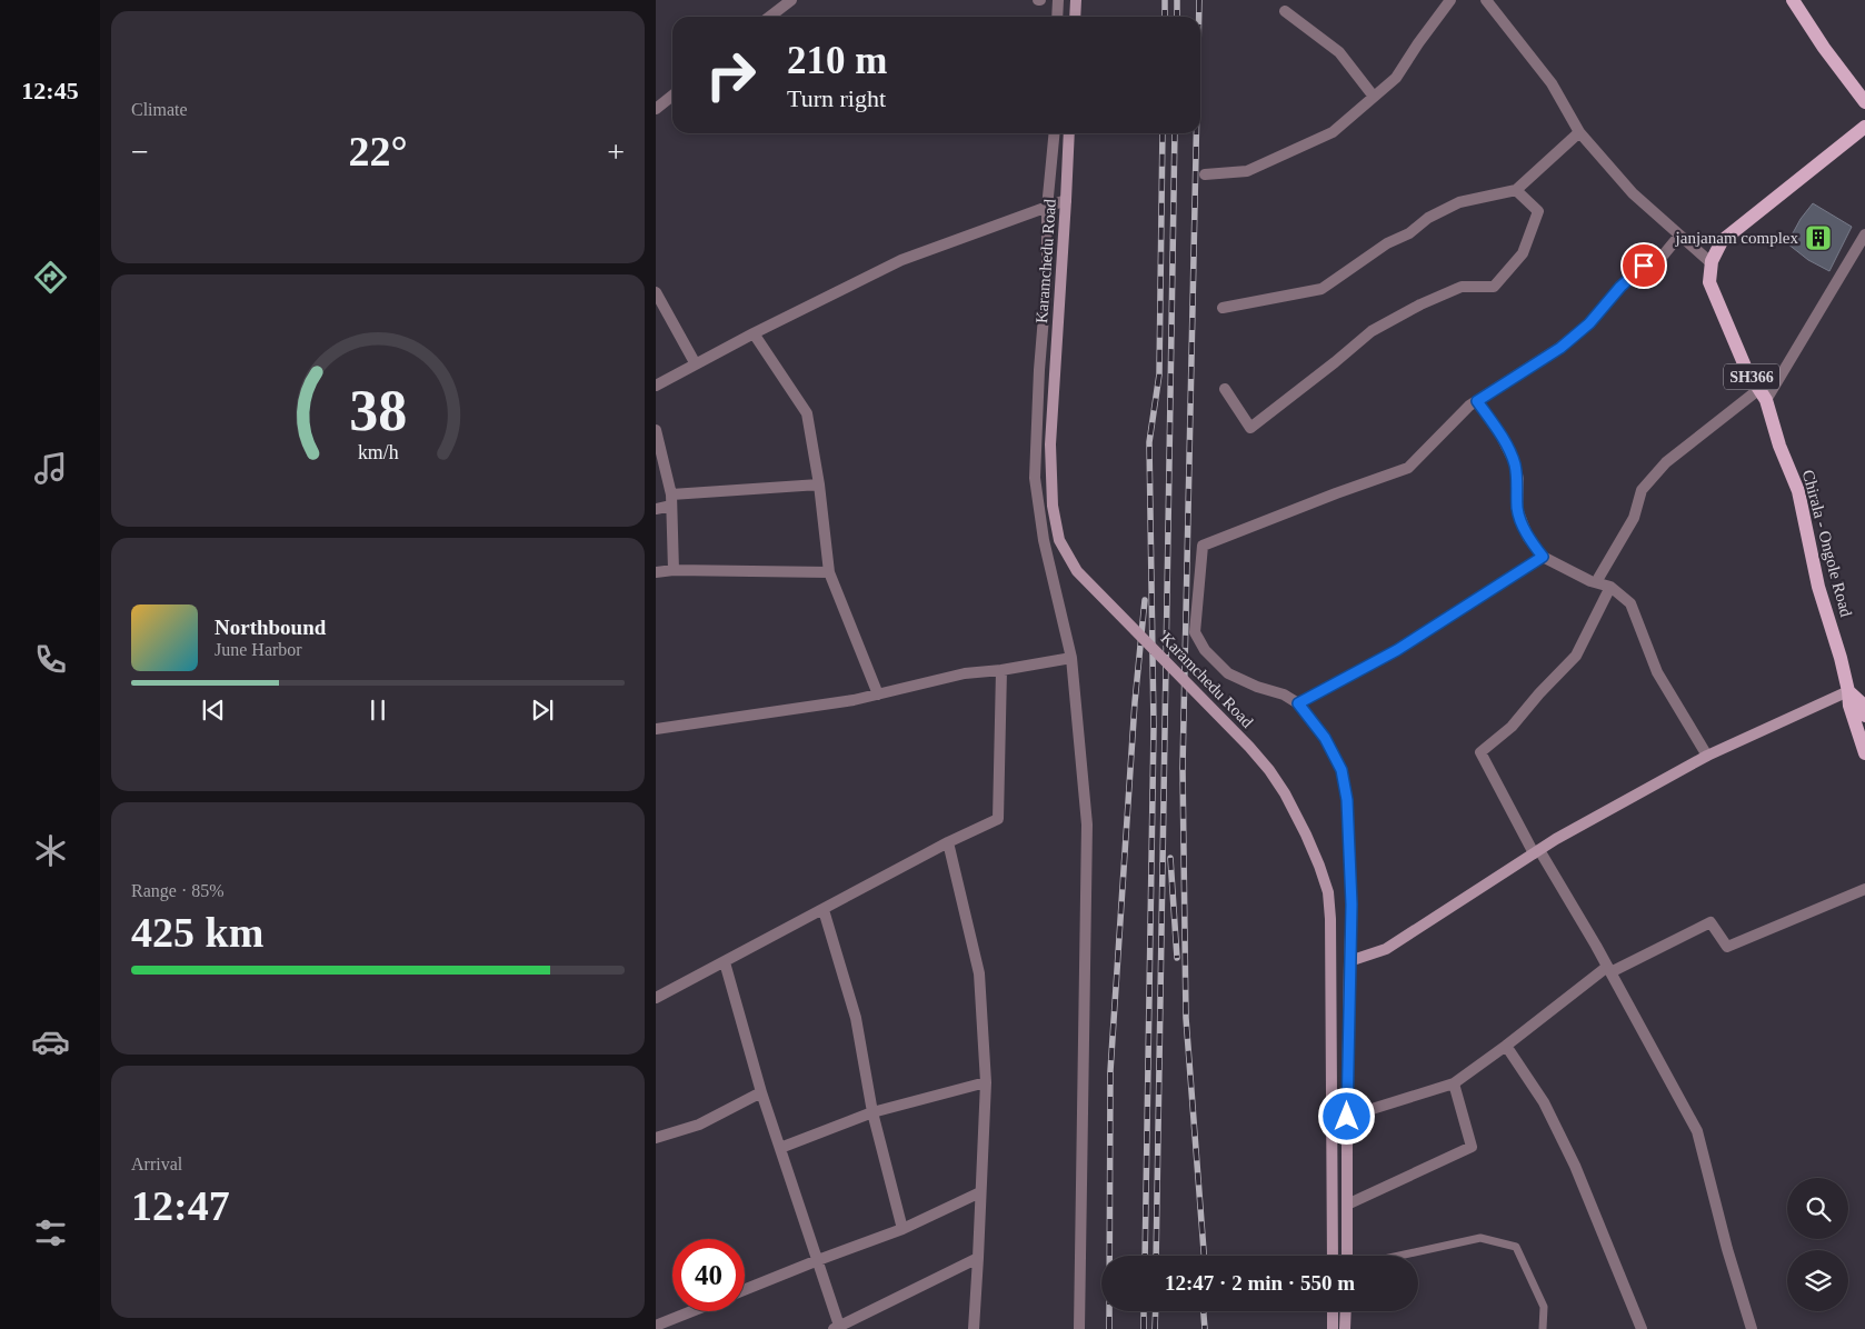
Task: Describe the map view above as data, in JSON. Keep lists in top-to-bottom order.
{
  "streets": {
    "main road": ["SH366", "Chirala - Ongole Road"],
    "street": ["Karamchedu Road"]
  },
  "crossings": [
    ["SH366", "Chirala - Ongole Road"]
  ],
  "places": {
    "building": ["janjanam complex"]
  },
  "page": {
    "tabs": "12:45",
    "tile": [
      "Climate",
      ["Range · 85%", "425 km"],
      ["Arrival", "12:47"]
    ],
    "turn": ["210 m", "Turn right"],
    "heat": ["−", "22°", "+"],
    "song": ["Northbound", "June Harbor"],
    "limit": "40",
    "trip": "12:47 · 2 min · 550 m",
    "gauge": ["38", "km/h"]
  }
}
